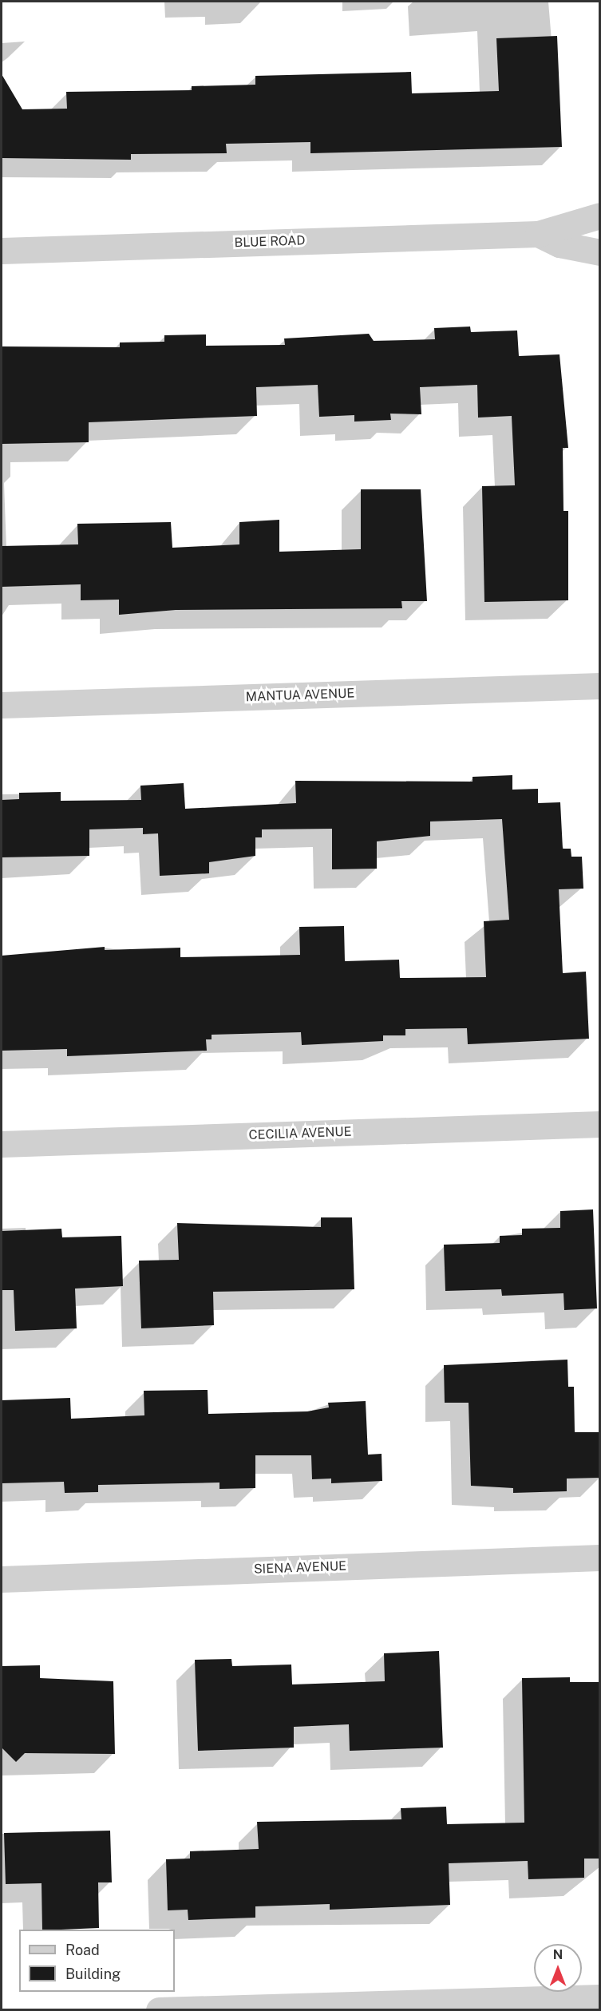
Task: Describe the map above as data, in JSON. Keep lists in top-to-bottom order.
{
  "streets": {
    "street": [
      "BLUE ROAD",
      "MANTUA AVENUE",
      "CECILIA AVENUE",
      "SIENA AVENUE"
    ]
  },
  "legend": ["Road", "Building"],
  "north": "top"
}
